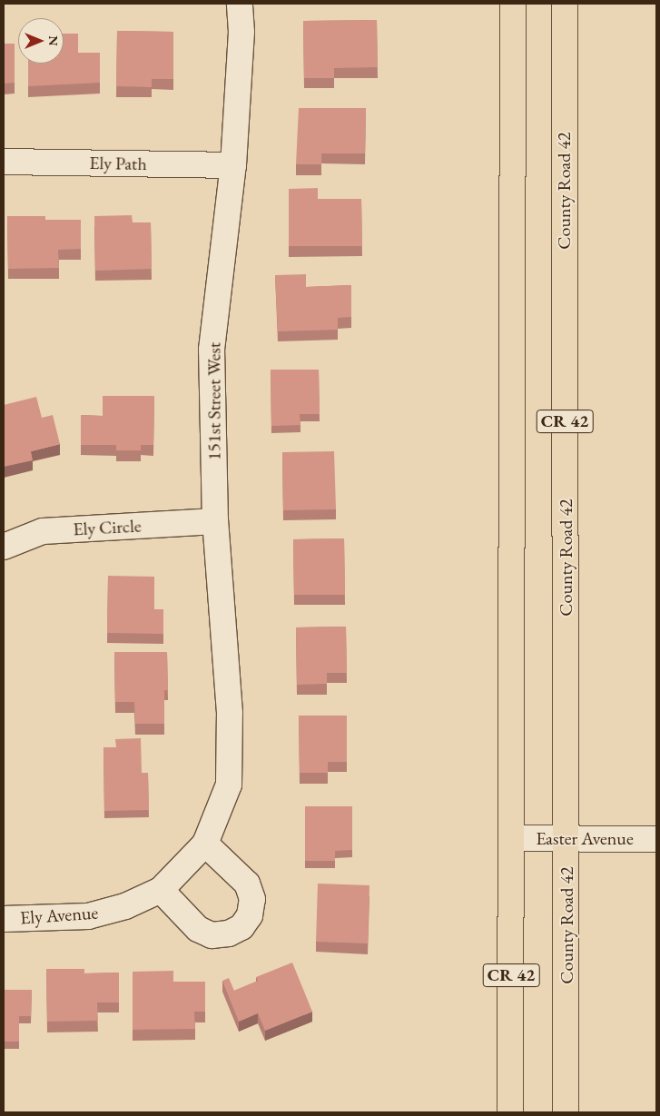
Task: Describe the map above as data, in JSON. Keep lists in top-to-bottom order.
{
  "streets": {
    "highway": ["County Road 42", "CR 42"],
    "street": [
      "Ely Path",
      "151st Street West",
      "Ely Circle",
      "Easter Avenue",
      "Ely Avenue"
    ]
  },
  "crossings": [
    ["Ely Path", "151st Street West"],
    ["County Road 42", "Easter Avenue"],
    ["151st Street West", "Ely Circle"],
    ["151st Street West", "Ely Avenue"],
    ["CR 42", "Easter Avenue"]
  ],
  "north": "right"
}
